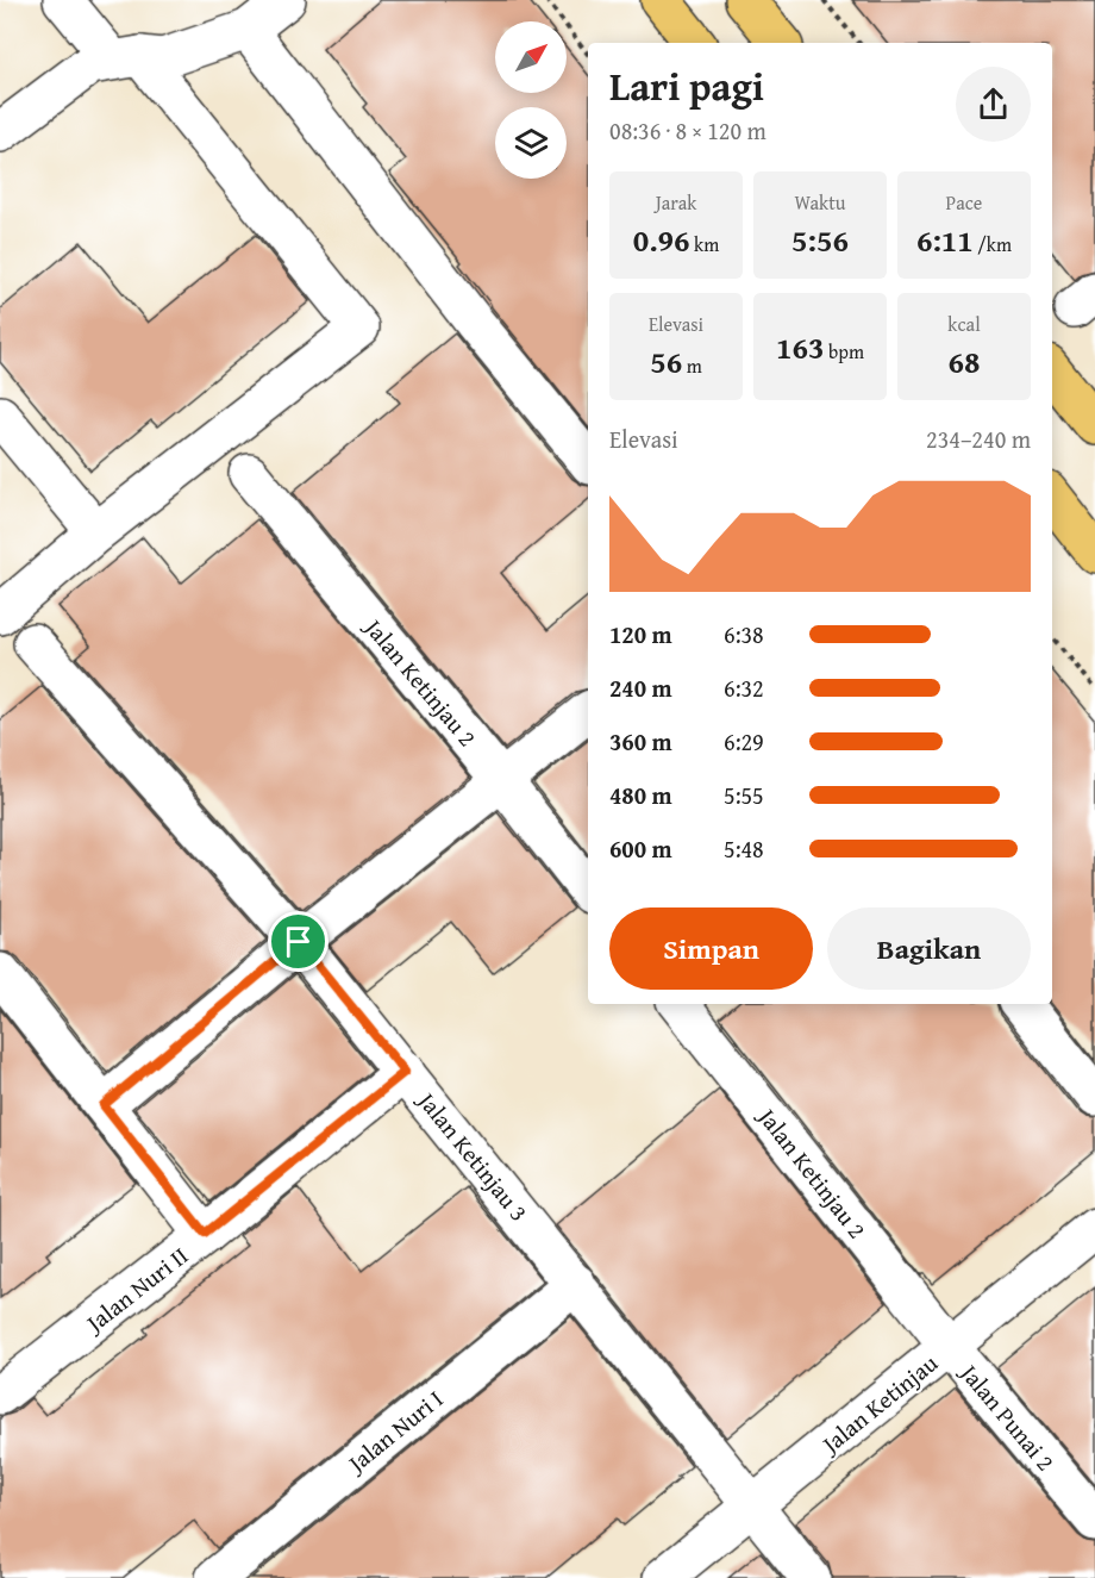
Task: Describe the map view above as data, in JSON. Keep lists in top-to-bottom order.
{
  "streets": {
    "street": [
      "Jalan Ketinjau 2",
      "Jalan Ketinjau 3",
      "Jalan Nuri II",
      "Jalan Ketinjau",
      "Jalan Punai 2",
      "Jalan Nuri I"
    ]
  },
  "crossings": [
    ["Jalan Ketinjau 2", "Jalan Ketinjau"],
    ["Jalan Ketinjau 2", "Jalan Punai 2"],
    ["Jalan Ketinjau 3", "Jalan Nuri II"],
    ["Jalan Ketinjau 3", "Jalan Ketinjau"],
    ["Jalan Ketinjau 3", "Jalan Nuri I"],
    ["Jalan Ketinjau", "Jalan Punai 2"]
  ],
  "north": "top right",
  "page": {
    "heading": ["Lari pagi", "08:36 · 8 × 120 m"],
    "stats": [
      ["Jarak", "0.96 km"],
      ["Waktu", "5:56"],
      ["Pace", "6:11 /km"],
      ["Elevasi", "56 m"],
      ["163 bpm"],
      ["kcal", "68"]
    ],
    "chart": ["Elevasi", "234–240 m"],
    "list": [
      {
        "name": "120 m",
        "note": "6:38"
      },
      {
        "name": "240 m",
        "note": "6:32"
      },
      {
        "name": "360 m",
        "note": "6:29"
      },
      {
        "name": "480 m",
        "note": "5:55"
      },
      {
        "name": "600 m",
        "note": "5:48"
      }
    ],
    "buttons": ["Simpan", "Bagikan"]
  }
}
